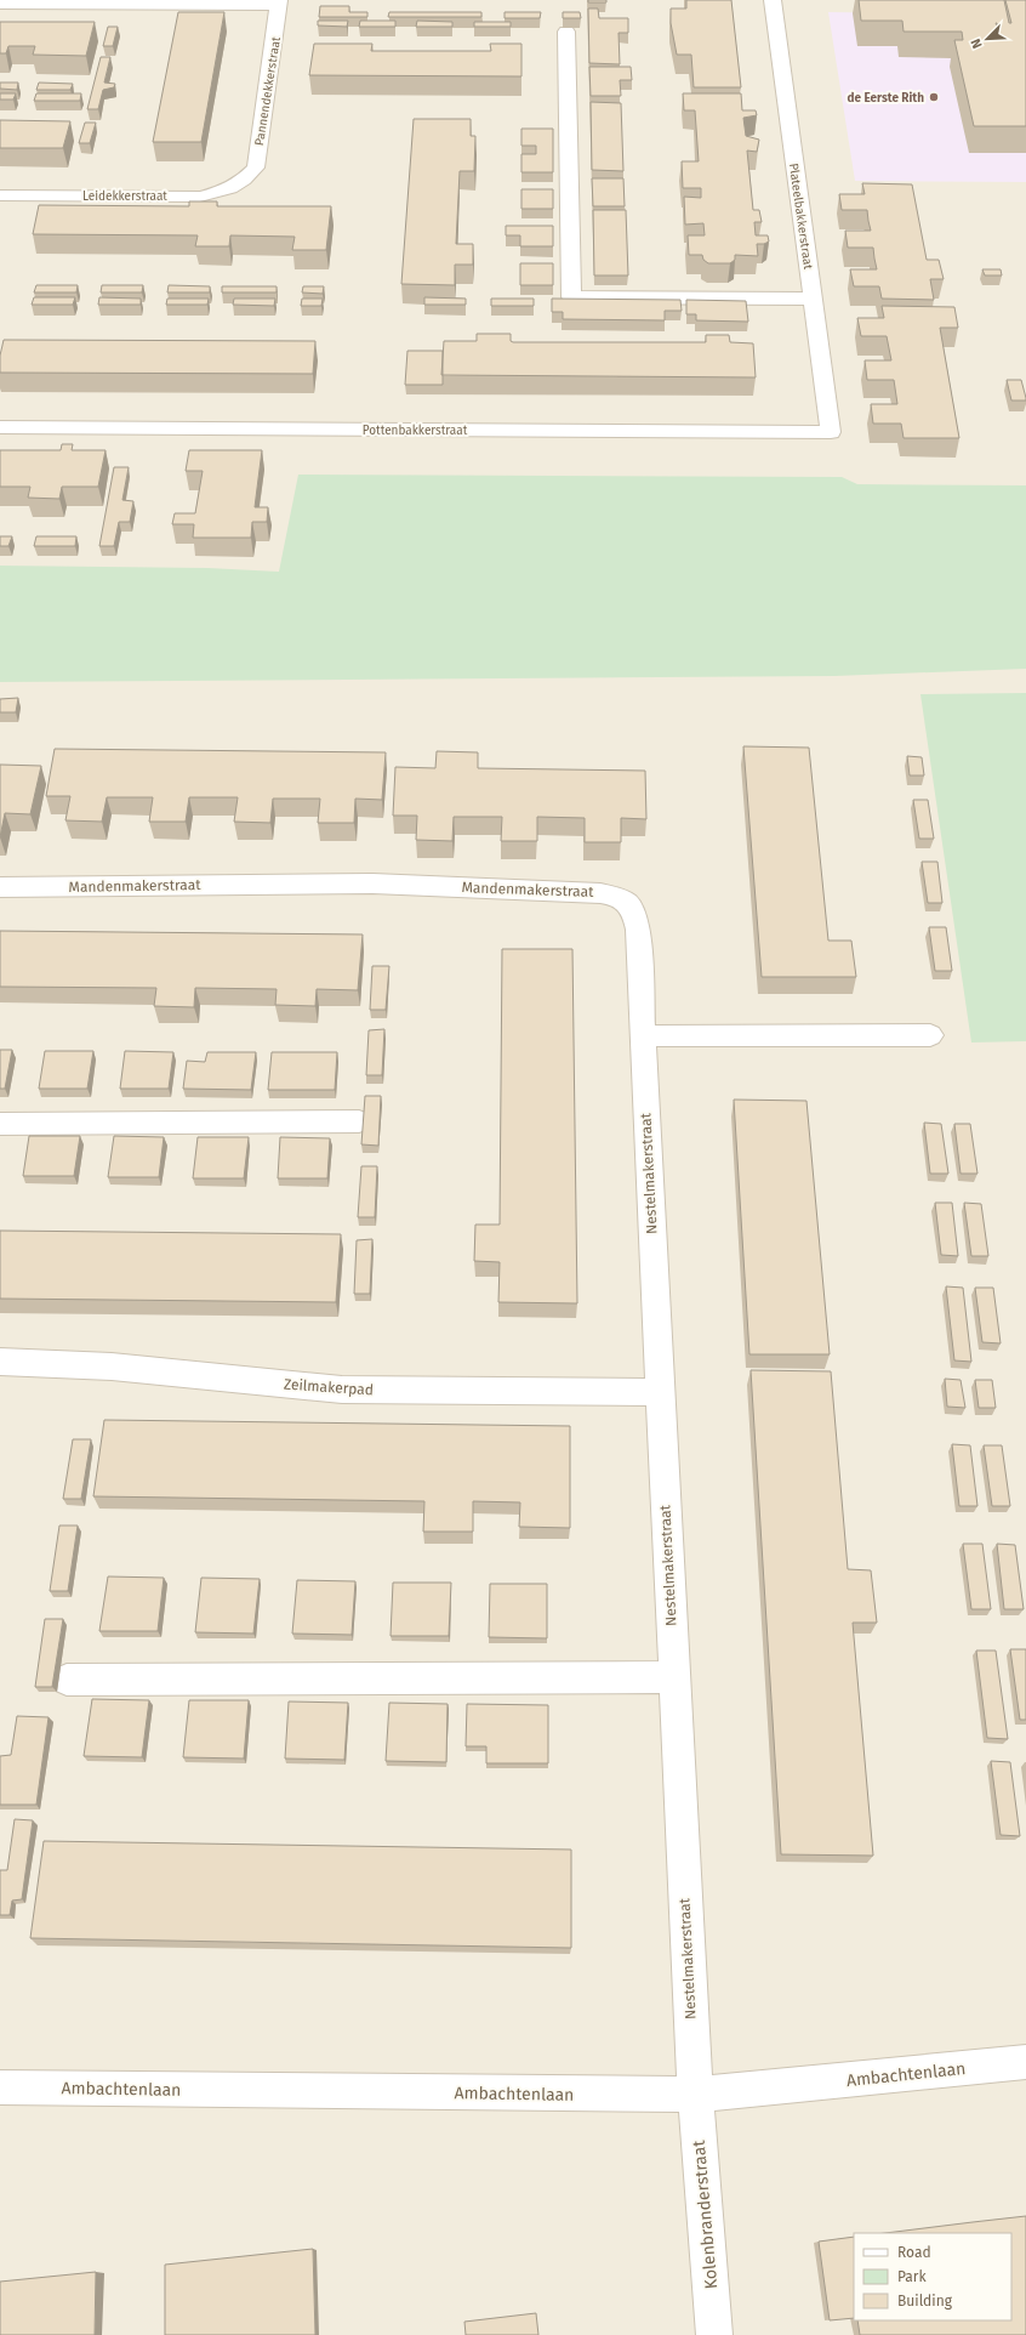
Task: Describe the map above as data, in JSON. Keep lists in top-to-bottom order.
{
  "streets": {
    "street": [
      "Pannendekkerstraat",
      "Leidekkerstraat",
      "Plateelbakkerstraat",
      "Pottenbakkerstraat",
      "Mandenmakerstraat",
      "Nestelmakerstraat",
      "Zeilmakerpad",
      "Ambachtenlaan",
      "Kolenbranderstraat"
    ]
  },
  "crossings": [
    ["Pannendekkerstraat", "Leidekkerstraat"],
    ["Plateelbakkerstraat", "Pottenbakkerstraat"],
    ["Mandenmakerstraat", "Nestelmakerstraat"],
    ["Nestelmakerstraat", "Zeilmakerpad"],
    ["Nestelmakerstraat", "Ambachtenlaan"],
    ["Nestelmakerstraat", "Kolenbranderstraat"],
    ["Ambachtenlaan", "Kolenbranderstraat"]
  ],
  "places": ["de Eerste Rith"],
  "legend": ["Road", "Park", "Building"],
  "north": "bottom left"
}
